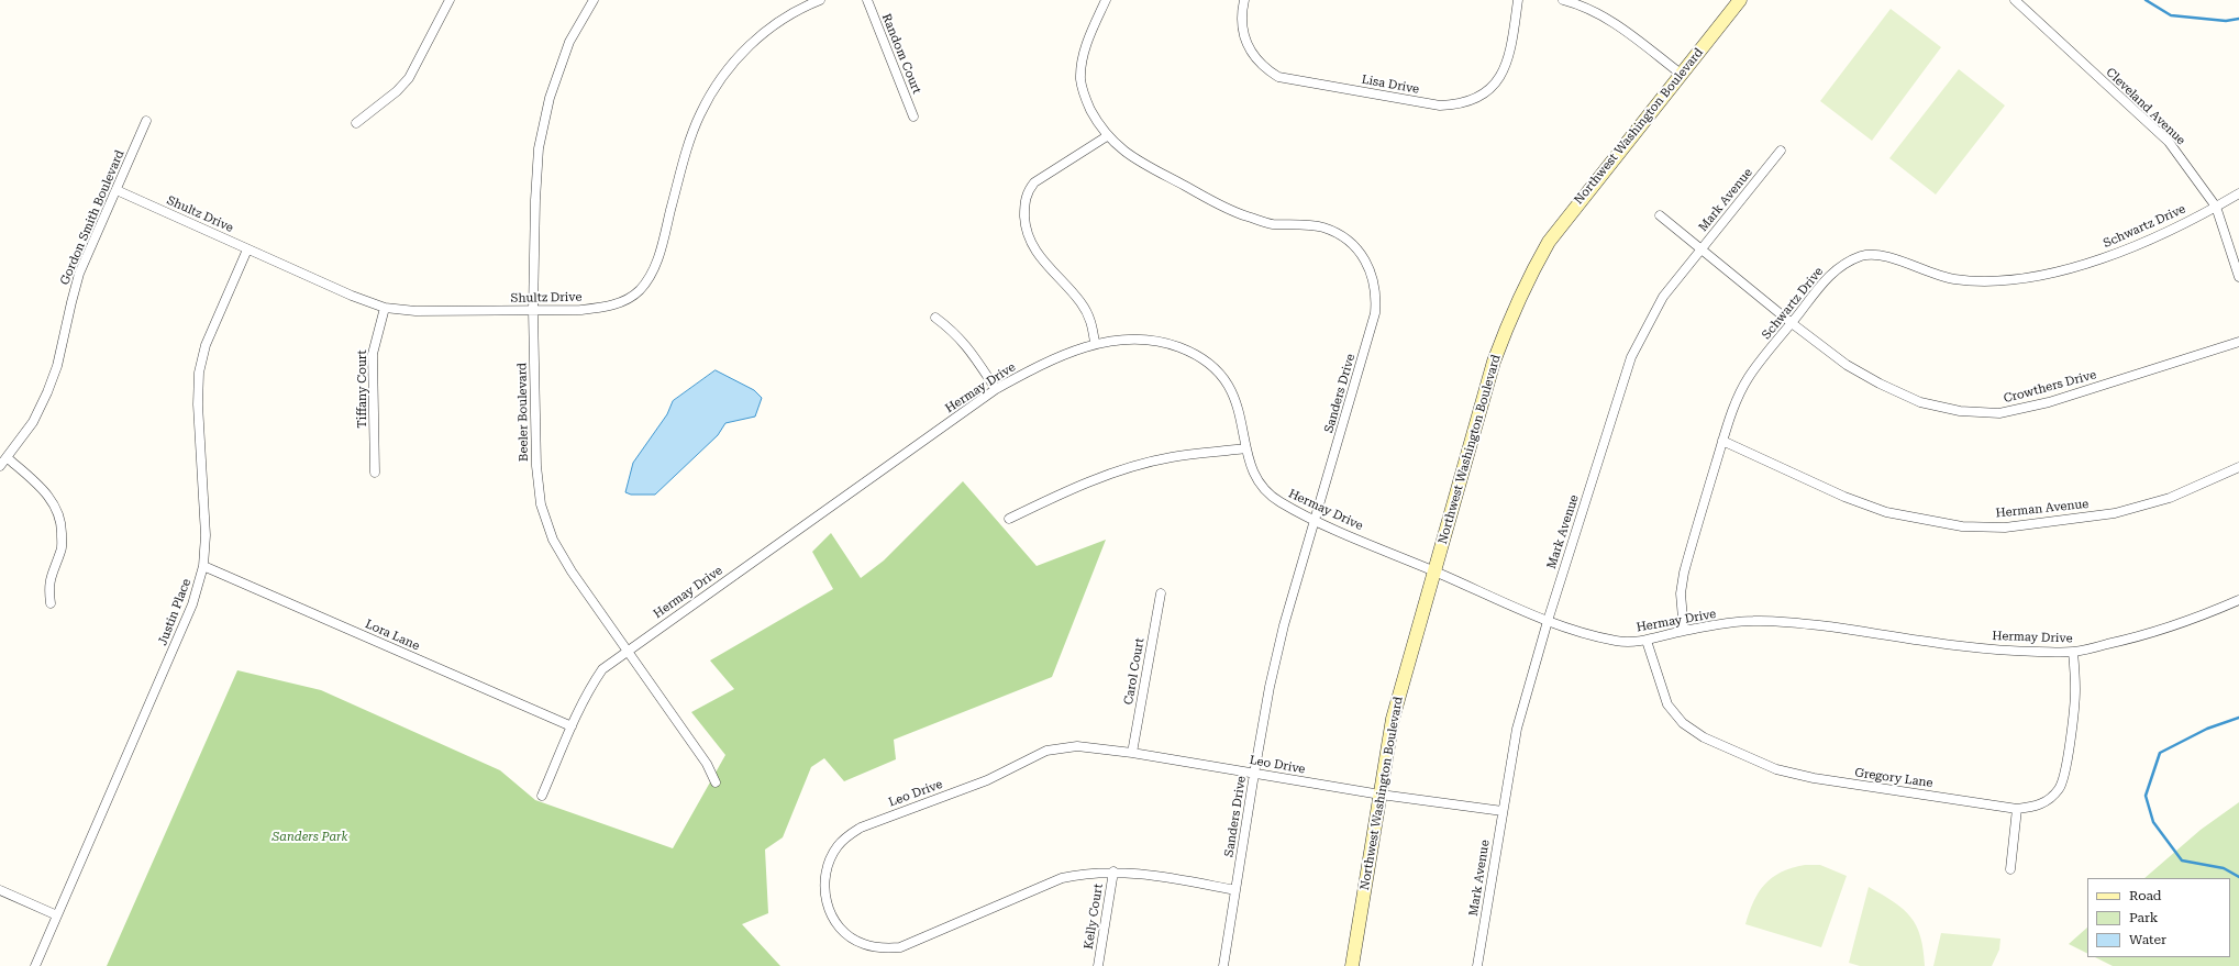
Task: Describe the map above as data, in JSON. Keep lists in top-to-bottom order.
{
  "streets": {
    "main road": ["Northwest Washington Boulevard"],
    "street": [
      "Random Court",
      "Lisa Drive",
      "Cleveland Avenue",
      "Mark Avenue",
      "Shultz Drive",
      "Gordon Smith Boulevard",
      "Schwartz Drive",
      "Crowthers Drive",
      "Hermay Drive",
      "Tiffany Court",
      "Sanders Drive",
      "Beeler Boulevard",
      "Herman Avenue",
      "Justin Place",
      "Lora Lane",
      "Carol Court",
      "Leo Drive",
      "Gregory Lane",
      "Kelly Court"
    ]
  },
  "crossings": [
    ["Cleveland Avenue", "Schwartz Drive"],
    ["Northwest Washington Boulevard", "Hermay Drive"],
    ["Northwest Washington Boulevard", "Leo Drive"],
    ["Mark Avenue", "Crowthers Drive"],
    ["Mark Avenue", "Hermay Drive"],
    ["Mark Avenue", "Leo Drive"],
    ["Shultz Drive", "Gordon Smith Boulevard"],
    ["Shultz Drive", "Tiffany Court"],
    ["Shultz Drive", "Beeler Boulevard"],
    ["Shultz Drive", "Justin Place"],
    ["Schwartz Drive", "Crowthers Drive"],
    ["Schwartz Drive", "Hermay Drive"],
    ["Schwartz Drive", "Herman Avenue"],
    ["Hermay Drive", "Sanders Drive"],
    ["Hermay Drive", "Beeler Boulevard"],
    ["Hermay Drive", "Lora Lane"],
    ["Hermay Drive", "Gregory Lane"],
    ["Sanders Drive", "Leo Drive"],
    ["Justin Place", "Lora Lane"],
    ["Carol Court", "Leo Drive"],
    ["Leo Drive", "Kelly Court"]
  ],
  "parks": ["Sanders Park"],
  "legend": ["Road", "Park", "Water"]
}
